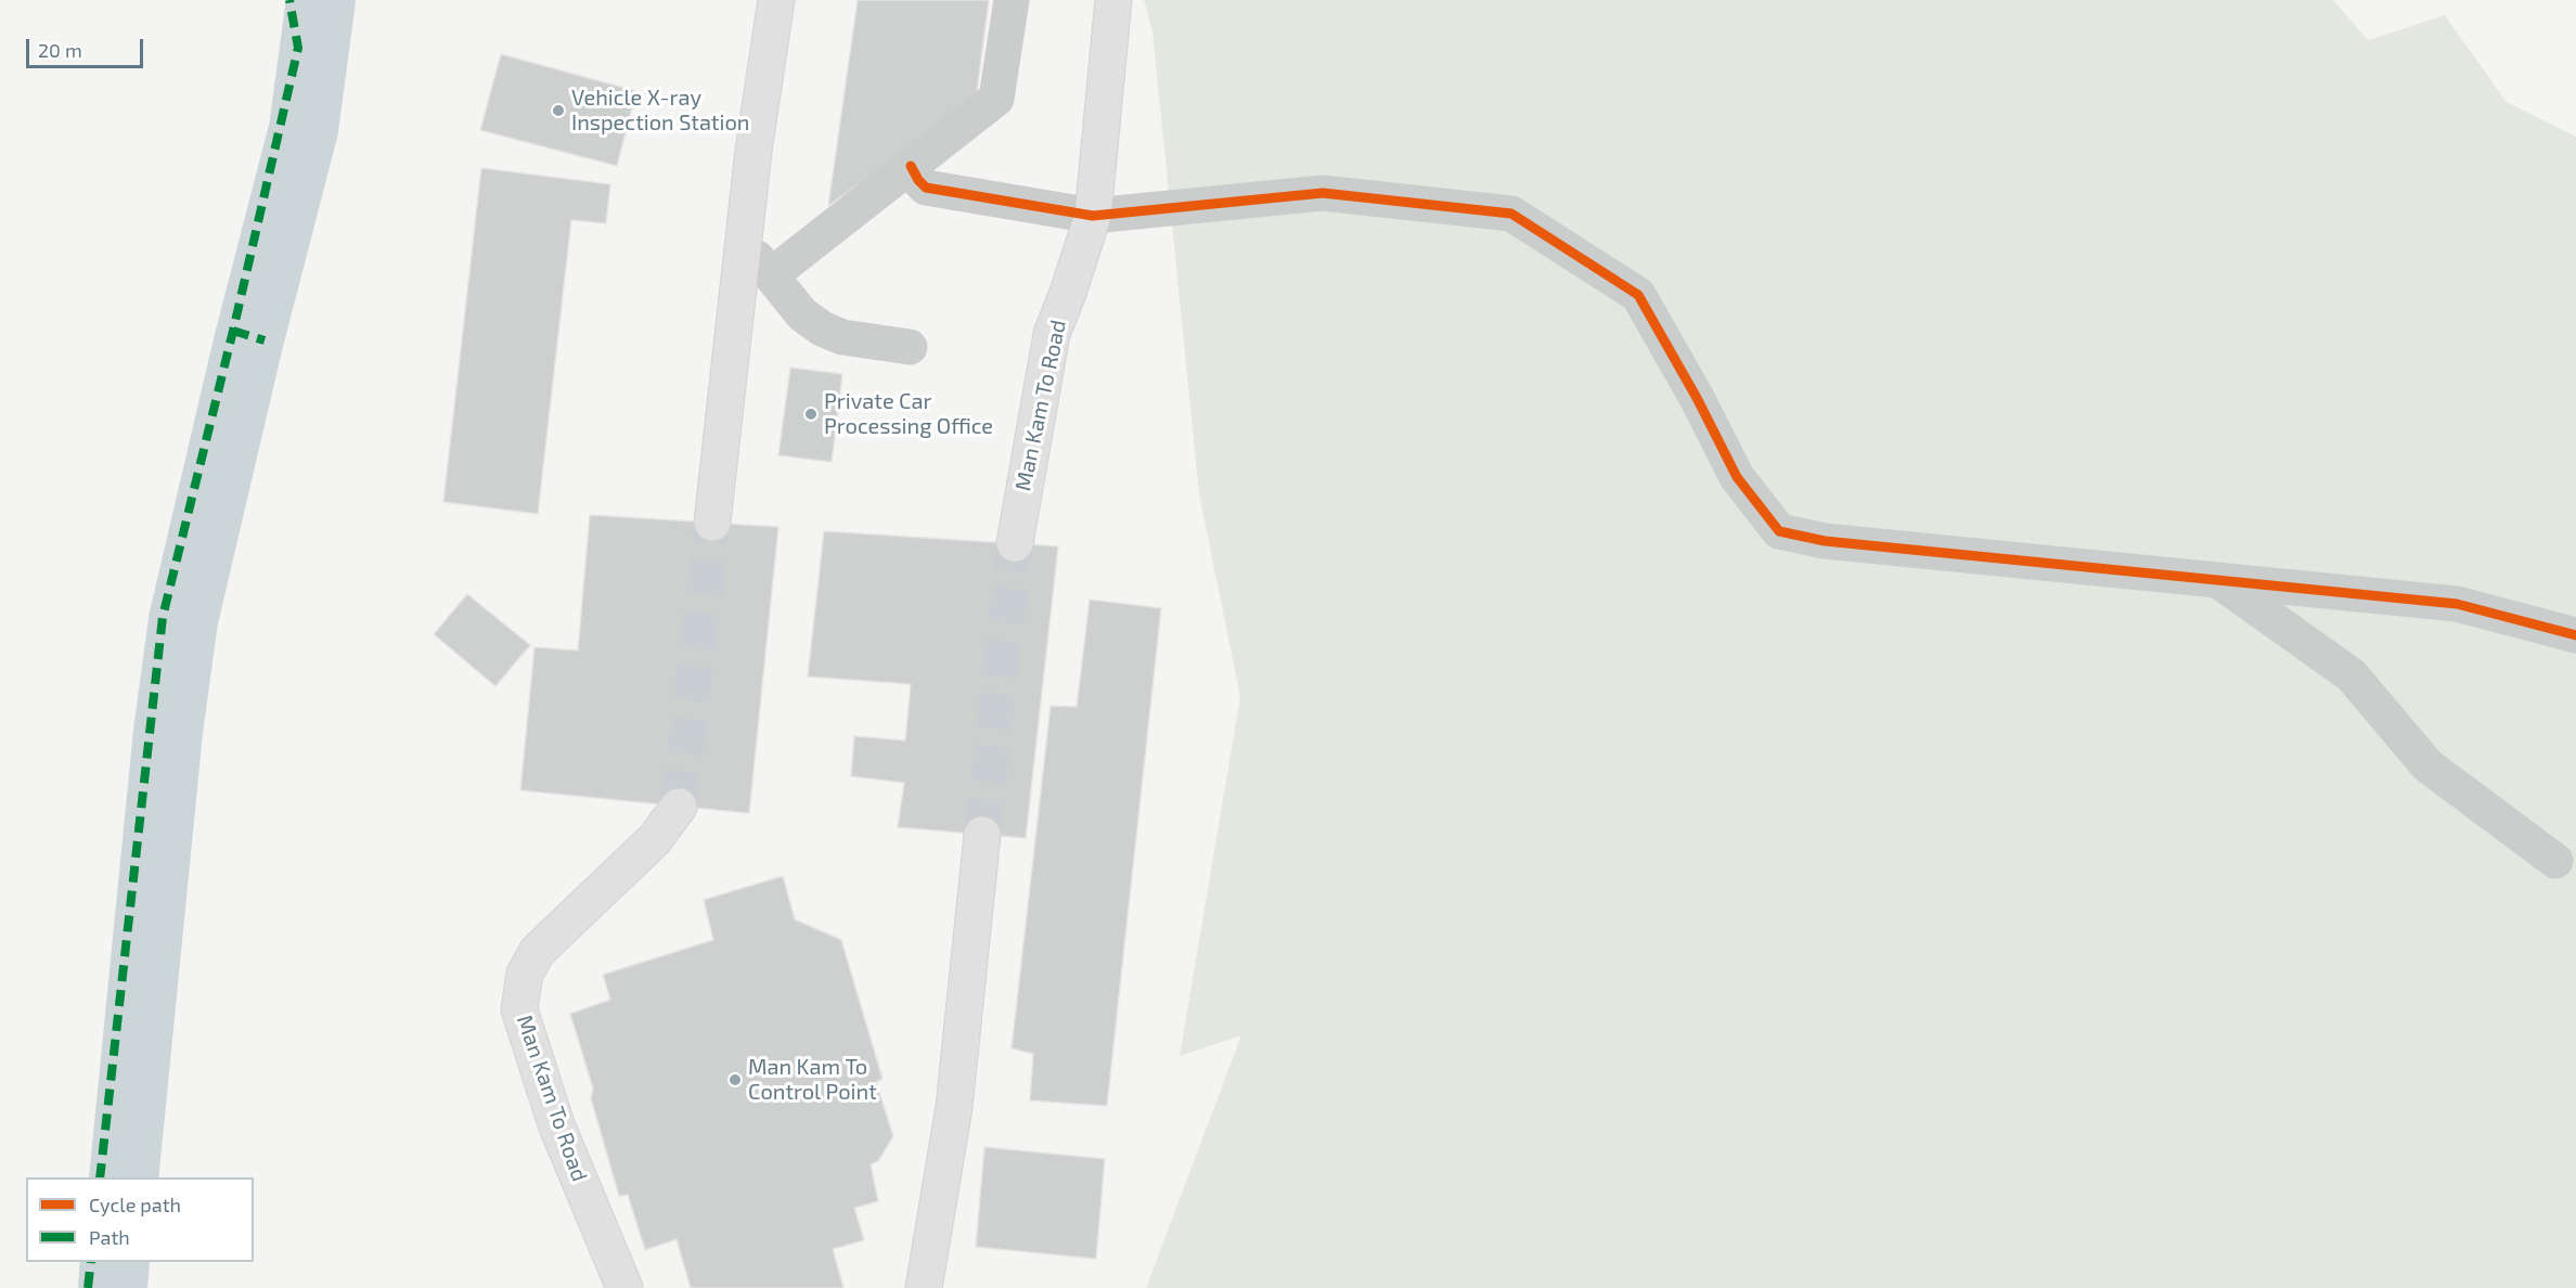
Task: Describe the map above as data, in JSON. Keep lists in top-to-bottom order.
{
  "streets": {
    "main road": ["Man Kam To Road"]
  },
  "places": ["Vehicle X-ray Inspection Station", "Private Car Processing Office", "Man Kam To Control Point"],
  "legend": ["Cycle path", "Path"],
  "scale_bar": "20 m"
}
